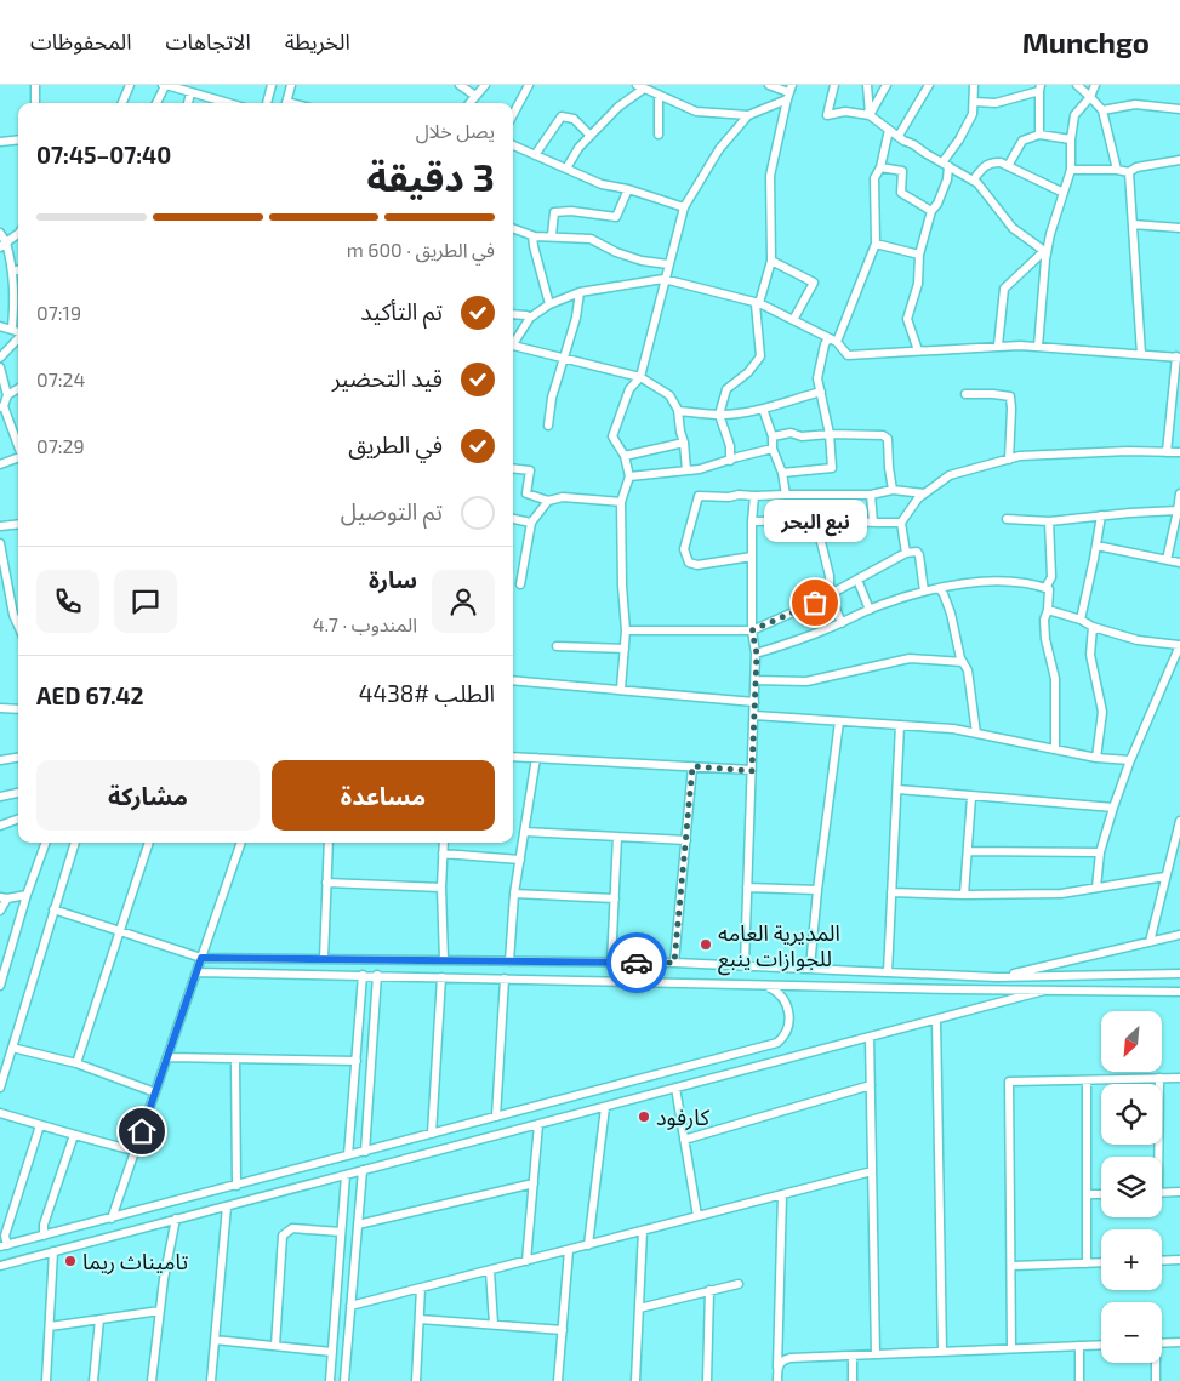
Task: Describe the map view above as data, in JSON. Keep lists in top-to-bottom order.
{
  "places": [
    "نبع البحر",
    "المديرية العامه للجوازات ينبع",
    "كارفود",
    "تاميناث ريما"
  ],
  "north": "bottom left",
  "page": {
    "header": "Munchgo",
    "nav": ["الخريطة", "الاتجاهات", "المحفوظات"],
    "heading": ["3 دقيقة", "يصل خلال", "07:40–07:45"],
    "panel": [
      "سارة",
      "المندوب · 4.7",
      "الطلب #4438",
      "AED 67.42"
    ],
    "bar": "في الطريق · 600 m",
    "list": [
      ["تم التأكيد", "07:19"],
      ["قيد التحضير", "07:24"],
      ["في الطريق", "07:29"],
      "تم التوصيل"
    ],
    "bubble": "نبع البحر",
    "buttons": ["مساعدة", "مشاركة"],
    "map_buttons": ["+", "−"]
  }
}
